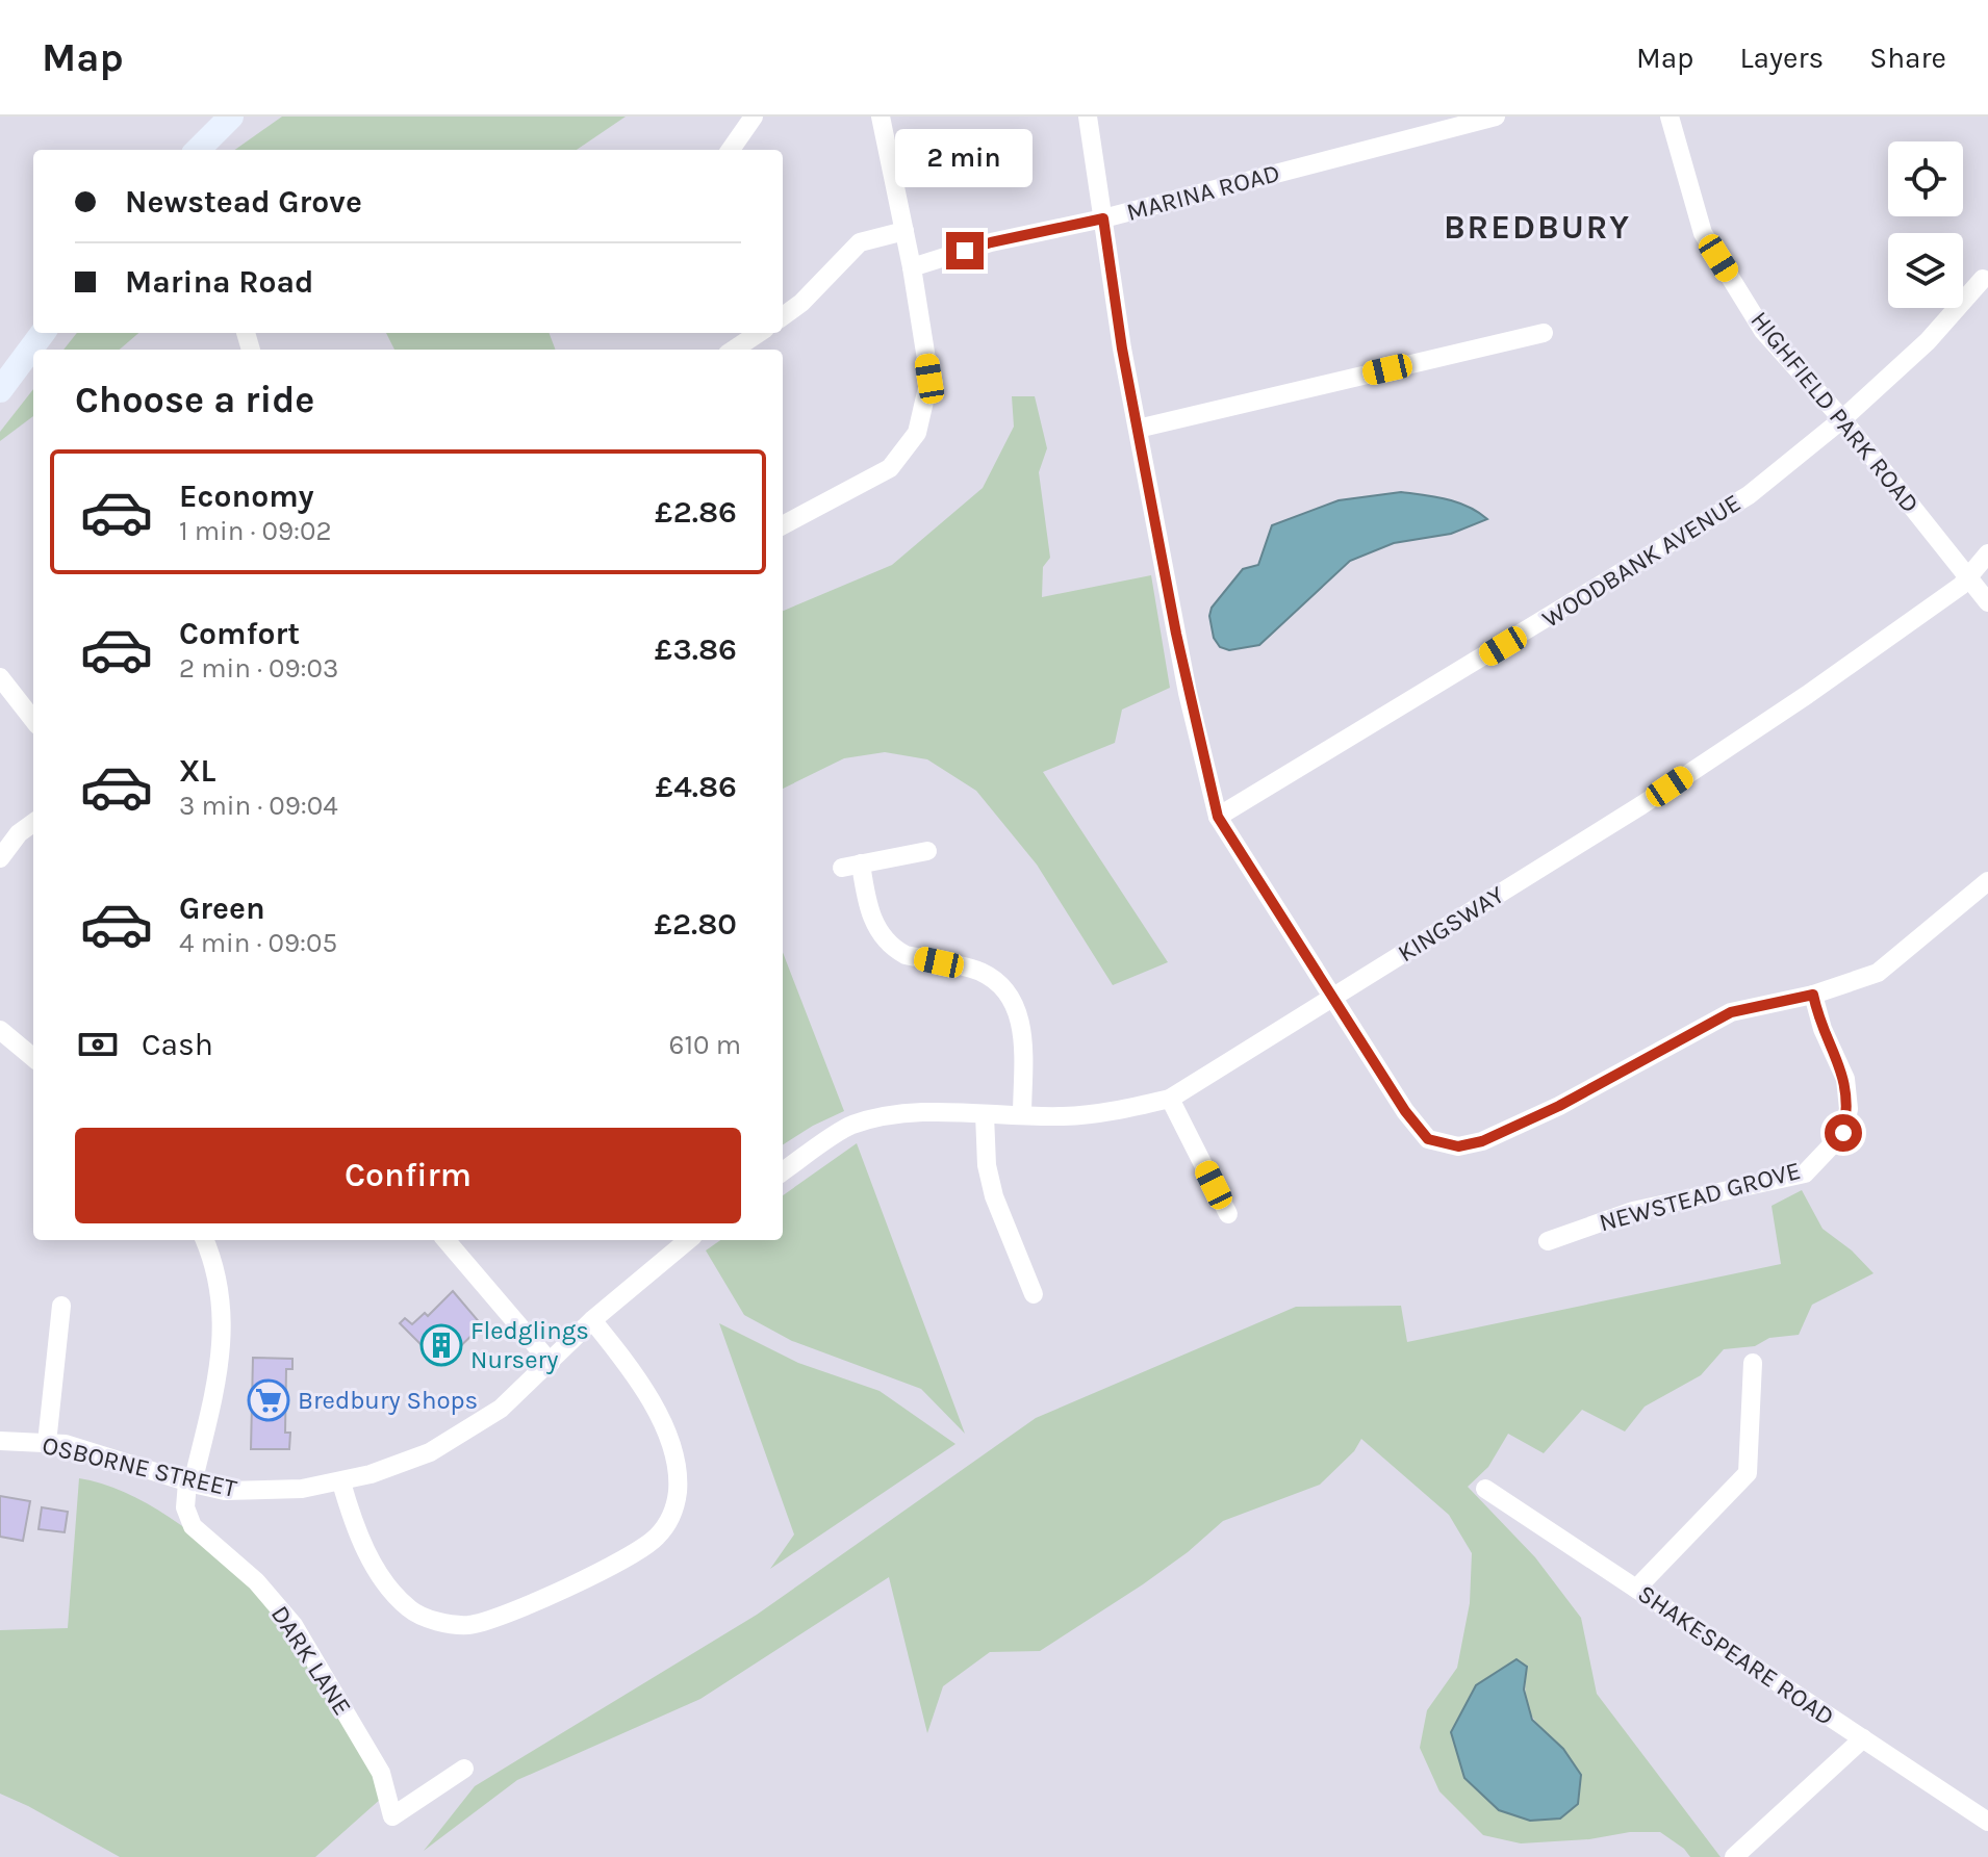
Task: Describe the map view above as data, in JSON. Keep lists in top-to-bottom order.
{
  "streets": {
    "street": [
      "MARINA ROAD",
      "HIGHFIELD PARK ROAD",
      "WOODBANK AVENUE",
      "KINGSWAY",
      "NEWSTEAD GROVE",
      "OSBORNE STREET",
      "SHAKESPEARE ROAD",
      "DARK LANE"
    ]
  },
  "crossings": [
    ["HIGHFIELD PARK ROAD", "WOODBANK AVENUE"],
    ["HIGHFIELD PARK ROAD", "KINGSWAY"],
    ["OSBORNE STREET", "DARK LANE"]
  ],
  "districts": ["BREDBURY"],
  "places": {
    "building": ["Fledglings Nursery"],
    "supermarket": ["Bredbury Shops"]
  },
  "page": {
    "header": "Map",
    "nav": ["Map", "Layers", "Share"],
    "bubble": "2 min",
    "banner": ["Newstead Grove", "Marina Road"],
    "heading": "Choose a ride",
    "list": [
      {
        "name": "Economy",
        "note": "1 min · 09:02",
        "value": "£2.86"
      },
      {
        "name": "Comfort",
        "note": "2 min · 09:03",
        "value": "£3.86"
      },
      {
        "name": "XL",
        "note": "3 min · 09:04",
        "value": "£4.86"
      },
      {
        "name": "Green",
        "note": "4 min · 09:05",
        "value": "£2.80"
      }
    ],
    "pay": ["Cash", "610 m"],
    "buttons": "Confirm"
  }
}
